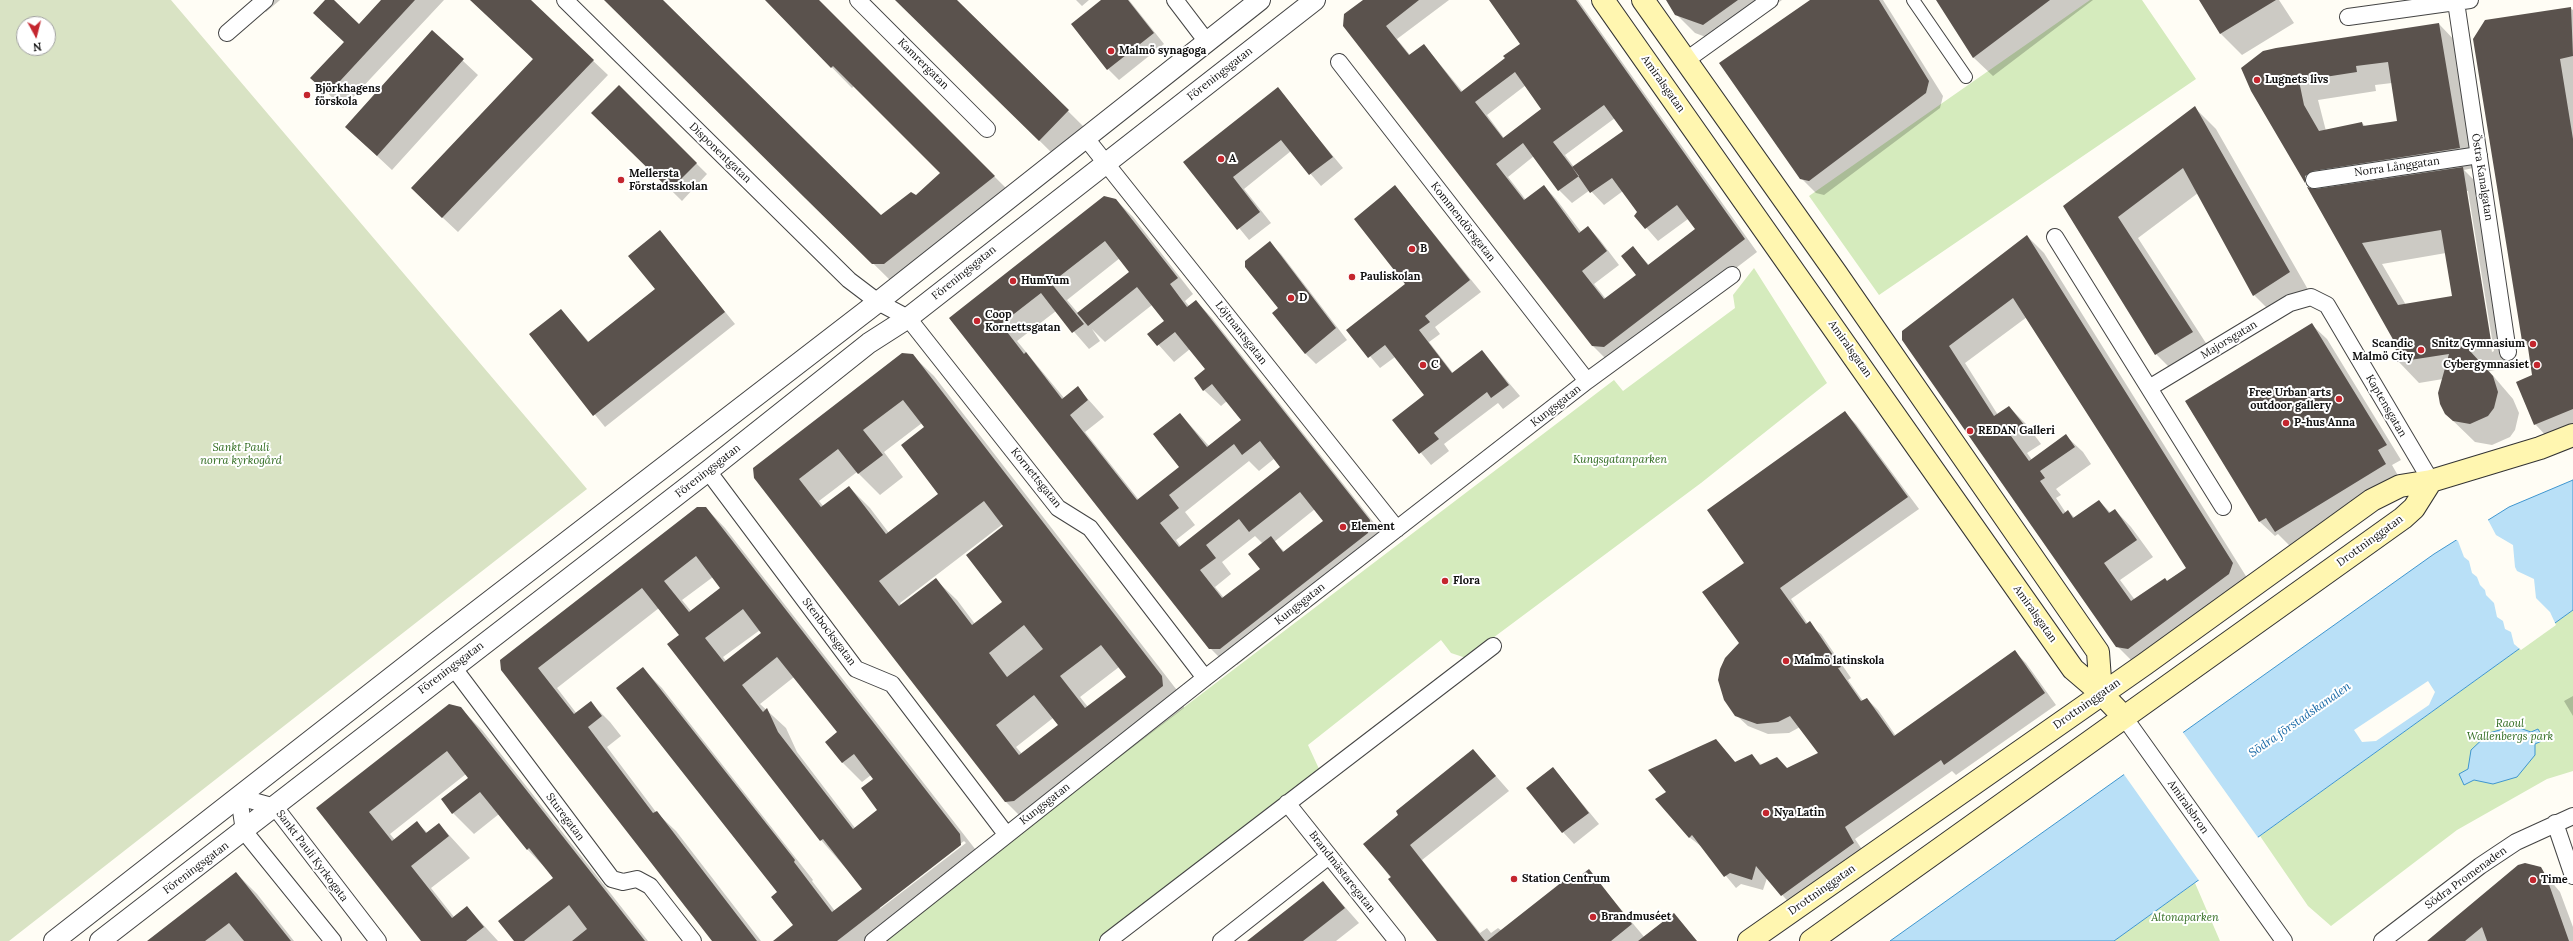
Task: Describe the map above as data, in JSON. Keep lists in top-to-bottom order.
{
  "streets": {
    "main road": ["Amiralsgatan", "Drottninggatan"],
    "street": [
      "Kamrergatan",
      "Föreningsgatan",
      "Disponentgatan",
      "Norra Långgatan",
      "Östra Kanalgatan",
      "Kommendörsgatan",
      "Löjtnantsgatan",
      "Majorsgatan",
      "Kungsgatan",
      "Kaptensgatan",
      "Kornettsgatan",
      "Stenbocksgatan",
      "Amiralsbron",
      "Sturegatan",
      "Sankt Pauli Kyrkogata",
      "Brandmästaregatan",
      "Södra Promenaden"
    ]
  },
  "crossings": [
    ["Föreningsgatan", "Löjtnantsgatan"],
    ["Föreningsgatan", "Kornettsgatan"],
    ["Föreningsgatan", "Stenbocksgatan"],
    ["Föreningsgatan", "Sturegatan"],
    ["Föreningsgatan", "Sankt Pauli Kyrkogata"],
    ["Amiralsgatan", "Drottninggatan"],
    ["Amiralsgatan", "Amiralsbron"],
    ["Disponentgatan", "Kornettsgatan"],
    ["Norra Långgatan", "Östra Kanalgatan"],
    ["Kommendörsgatan", "Kungsgatan"],
    ["Löjtnantsgatan", "Kungsgatan"],
    ["Majorsgatan", "Kaptensgatan"],
    ["Kungsgatan", "Kornettsgatan"],
    ["Kungsgatan", "Stenbocksgatan"],
    ["Kaptensgatan", "Drottninggatan"]
  ],
  "water": ["Södra förstadskanalen"],
  "parks": [
    "Sankt Pauli norra kyrkogård",
    "Kungsgatanparken",
    "Raoul Wallenbergs park",
    "Altonaparken"
  ],
  "places": [
    "Malmö synagoga",
    "Lugnets livs",
    "Björkhagens förskola",
    "A",
    "Mellersta Förstadsskolan",
    "B",
    "Pauliskolan",
    "HumYum",
    "D",
    "Coop Kornettsgatan",
    "Snitz Gymnasium",
    "Scandic Malmö City",
    "C",
    "Cybergymnasiet",
    "Free Urban arts outdoor gallery",
    "P-hus Anna",
    "REDAN Galleri",
    "Element",
    "Flora",
    "Malmö latinskola",
    "Nya Latin",
    "Station Centrum",
    "Time",
    "Brandmuséet"
  ],
  "north": "bottom"
}
